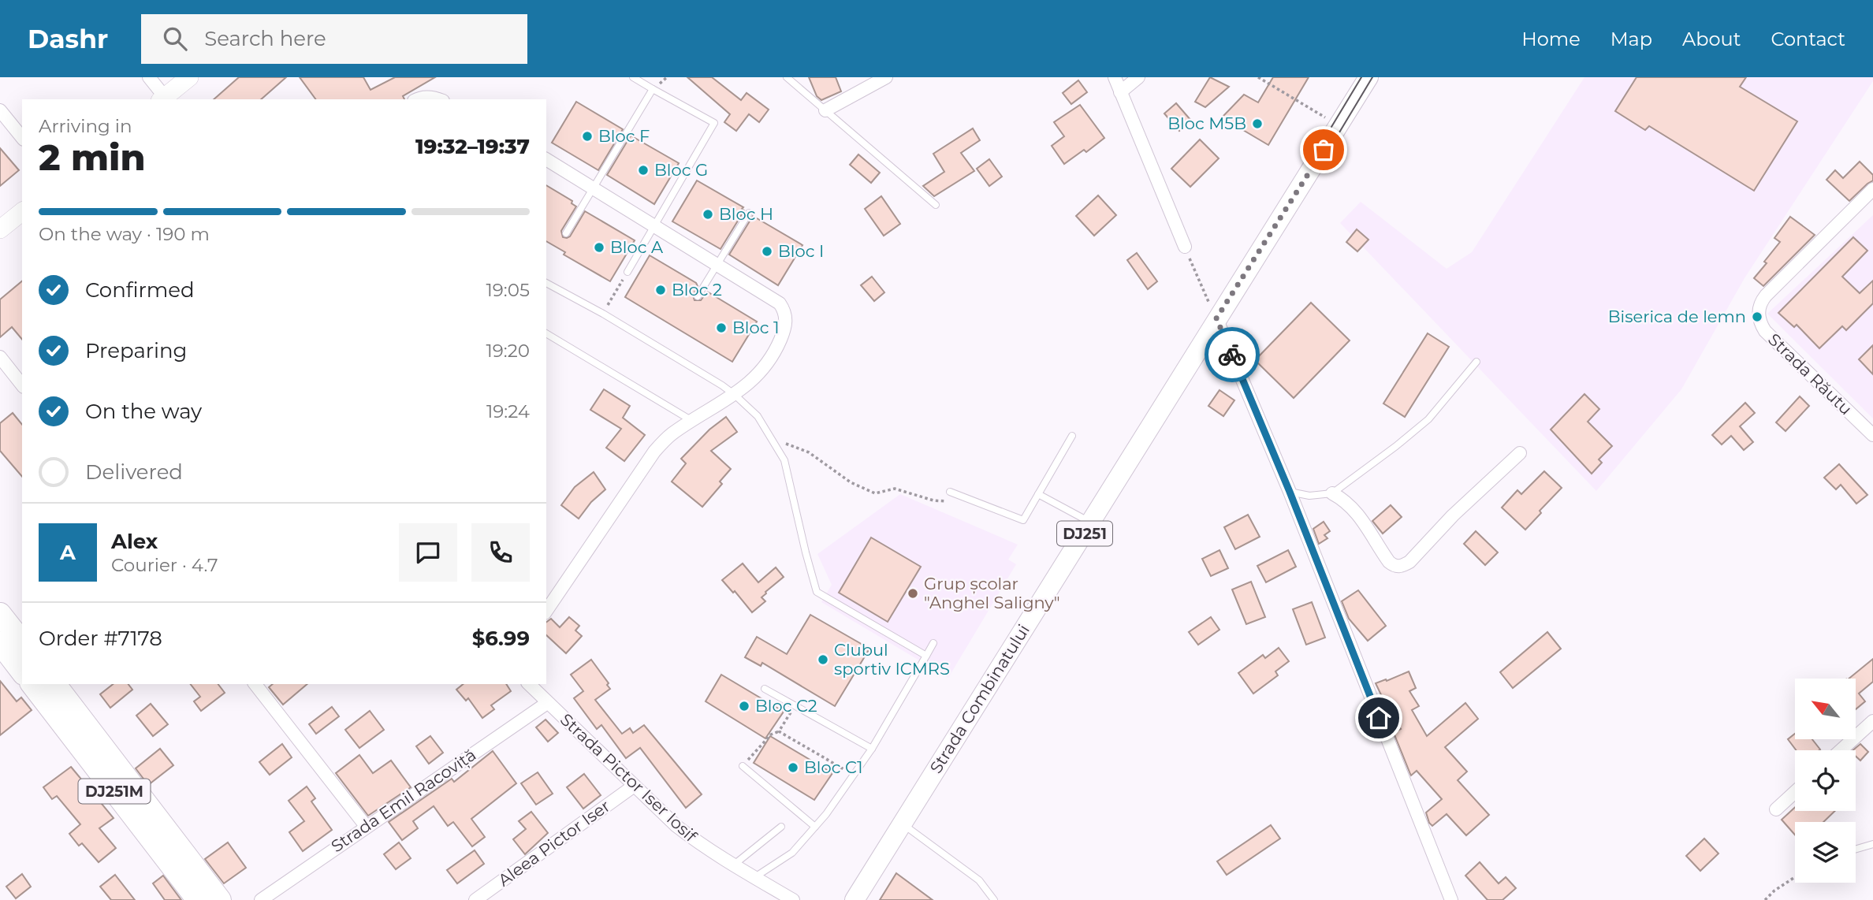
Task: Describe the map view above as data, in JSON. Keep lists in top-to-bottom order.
{
  "streets": {
    "highway": ["DJ251M"],
    "main road": ["DJ251", "Strada Combinatului"],
    "street": [
      "Strada Răutu",
      "Strada Pictor Iser Iosif",
      "Strada Emil Racoviță",
      "Aleea Pictor Iser"
    ]
  },
  "crossings": [
    ["Strada Pictor Iser Iosif", "Strada Emil Racoviță"],
    ["Strada Pictor Iser Iosif", "Aleea Pictor Iser"]
  ],
  "places": [
    "Bloc M5B",
    "Bloc F",
    "Bloc G",
    "Bloc H",
    "Bloc A",
    "Bloc I",
    "Bloc 2",
    "Biserica de lemn",
    "Bloc 1",
    "Grup școlar \"Anghel Saligny\"",
    "Clubul sportiv ICMRS",
    "Bloc C2",
    "Bloc C1"
  ],
  "north": "top left",
  "page": {
    "header": "Dashr",
    "search": "Search here",
    "nav": [
      "Home",
      "Map",
      "About",
      "Contact"
    ],
    "heading": ["2 min", "Arriving in", "19:32–19:37"],
    "panel": [
      "Alex",
      "Courier · 4.7",
      "Order #7178",
      "$6.99"
    ],
    "bar": "On the way · 190 m",
    "list": [
      ["Confirmed", "19:05"],
      ["Preparing", "19:20"],
      ["On the way", "19:24"],
      "Delivered"
    ],
    "round": "A"
  }
}
